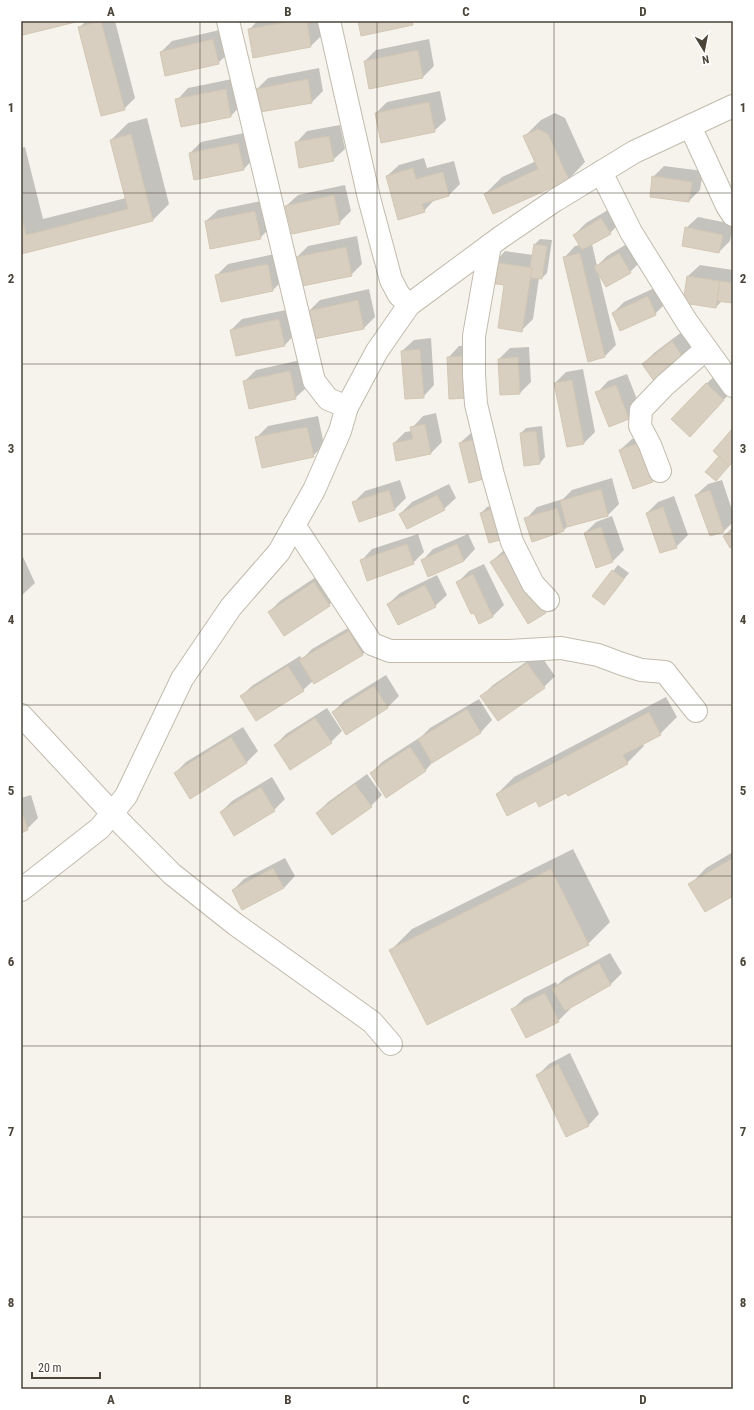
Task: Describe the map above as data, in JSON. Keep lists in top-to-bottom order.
{
  "scale_bar": "20 m",
  "north": "bottom",
  "grid": {
    "columns": [
      "A",
      "B",
      "C",
      "D"
    ],
    "rows": [
      "1",
      "2",
      "3",
      "4",
      "5",
      "6",
      "7",
      "8"
    ]
  }
}
